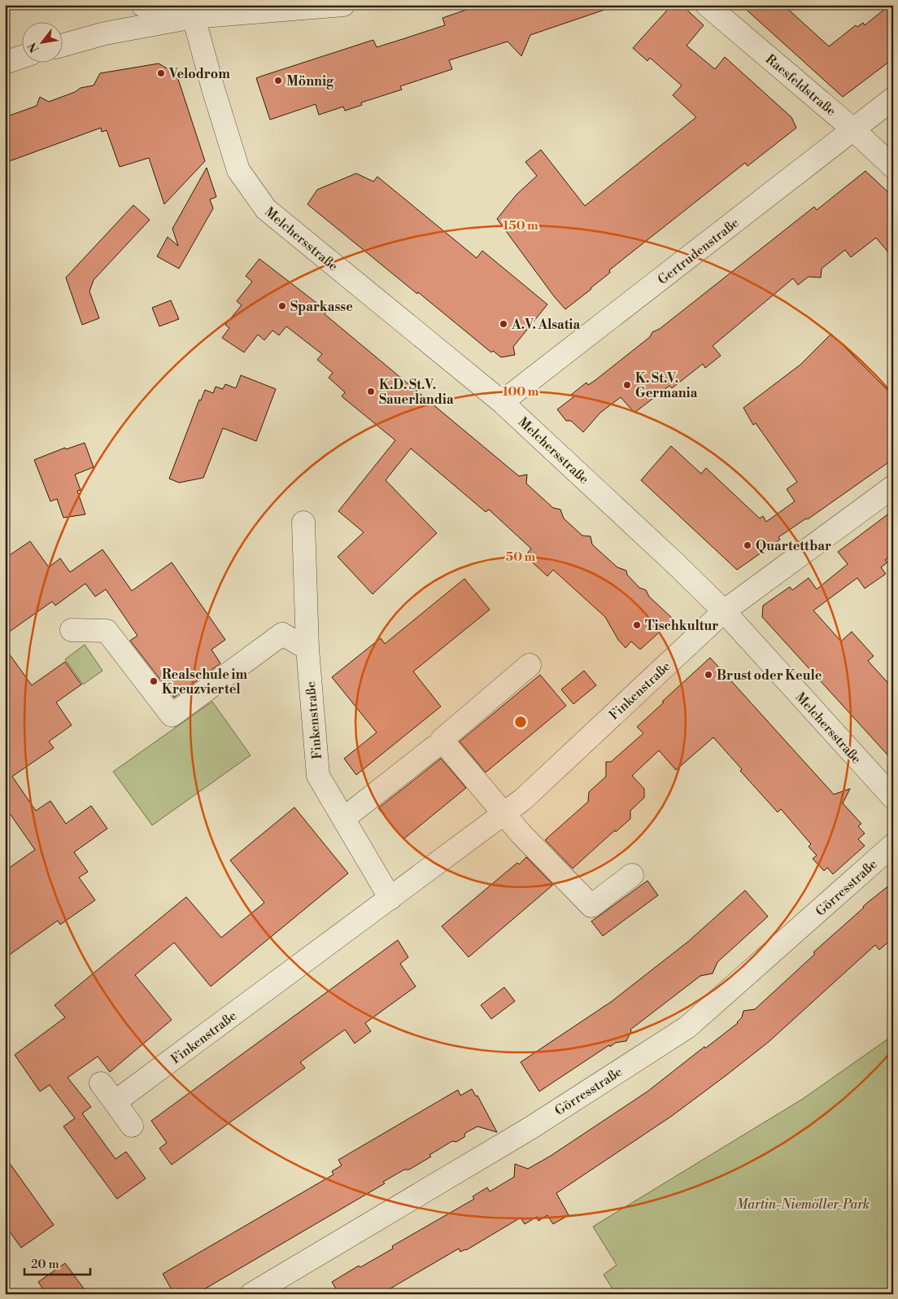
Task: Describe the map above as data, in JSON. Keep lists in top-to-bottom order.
{
  "streets": {
    "street": [
      "Raesfeldstraße",
      "Melchersstraße",
      "Gertrudenstraße",
      "Finkenstraße",
      "Görresstraße"
    ]
  },
  "crossings": [
    ["Raesfeldstraße", "Gertrudenstraße"],
    ["Melchersstraße", "Gertrudenstraße"],
    ["Melchersstraße", "Finkenstraße"]
  ],
  "parks": ["Martin-Niemöller-Park"],
  "places": [
    "Velodrom",
    "Mönnig",
    "Sparkasse",
    "A.V. Alsatia",
    "K. St.V. Germania",
    "K.D. St.V. Sauerlandia",
    "Quartettbar",
    "Tischkultur",
    "Brust oder Keule",
    "Realschule im Kreuzviertel"
  ],
  "scale_bar": "20 m",
  "north": "bottom left",
  "rings": ["150 m", "100 m", "50 m"]
}
